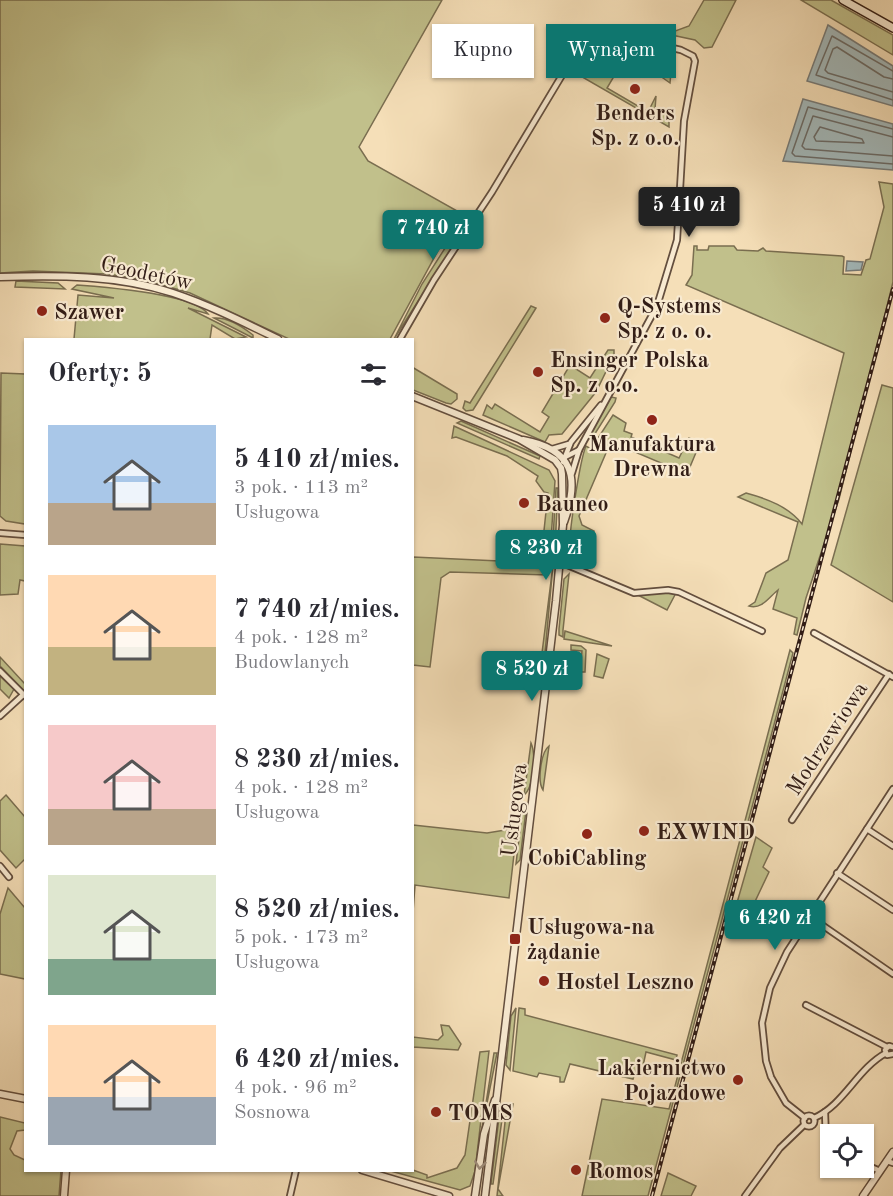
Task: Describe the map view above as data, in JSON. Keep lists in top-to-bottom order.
{
  "streets": {
    "street": ["Geodetów", "Modrzewiowa", "Usługowa"]
  },
  "places": {
    "other": [
      "Benders Sp. z o.o.",
      "Szawer",
      "Q-Systems Sp. z o. o.",
      "Ensinger Polska Sp. z o.o.",
      "Manufaktura Drewna",
      "Bauneo",
      "EXWIND",
      "CobiCabling",
      "Hostel Leszno",
      "Lakiernictwo Pojazdowe",
      "TOMS",
      "Romos"
    ],
    "transit": ["Usługowa-na żądanie"]
  },
  "page": {
    "chip": ["Kupno", "Wynajem"],
    "price": [
      "5 410 zł",
      "7 740 zł",
      "8 230 zł",
      "8 520 zł",
      "6 420 zł"
    ],
    "heading": "Oferty: 5",
    "list": [
      {
        "name": "5 410 zł/mies.",
        "note": "3 pok. · 113 m² · Usługowa"
      },
      {
        "name": "7 740 zł/mies.",
        "note": "4 pok. · 128 m² · Budowlanych"
      },
      {
        "name": "8 230 zł/mies.",
        "note": "4 pok. · 128 m² · Usługowa"
      },
      {
        "name": "8 520 zł/mies.",
        "note": "5 pok. · 173 m² · Usługowa"
      },
      {
        "name": "6 420 zł/mies.",
        "note": "4 pok. · 96 m² · Sosnowa"
      }
    ]
  }
}
